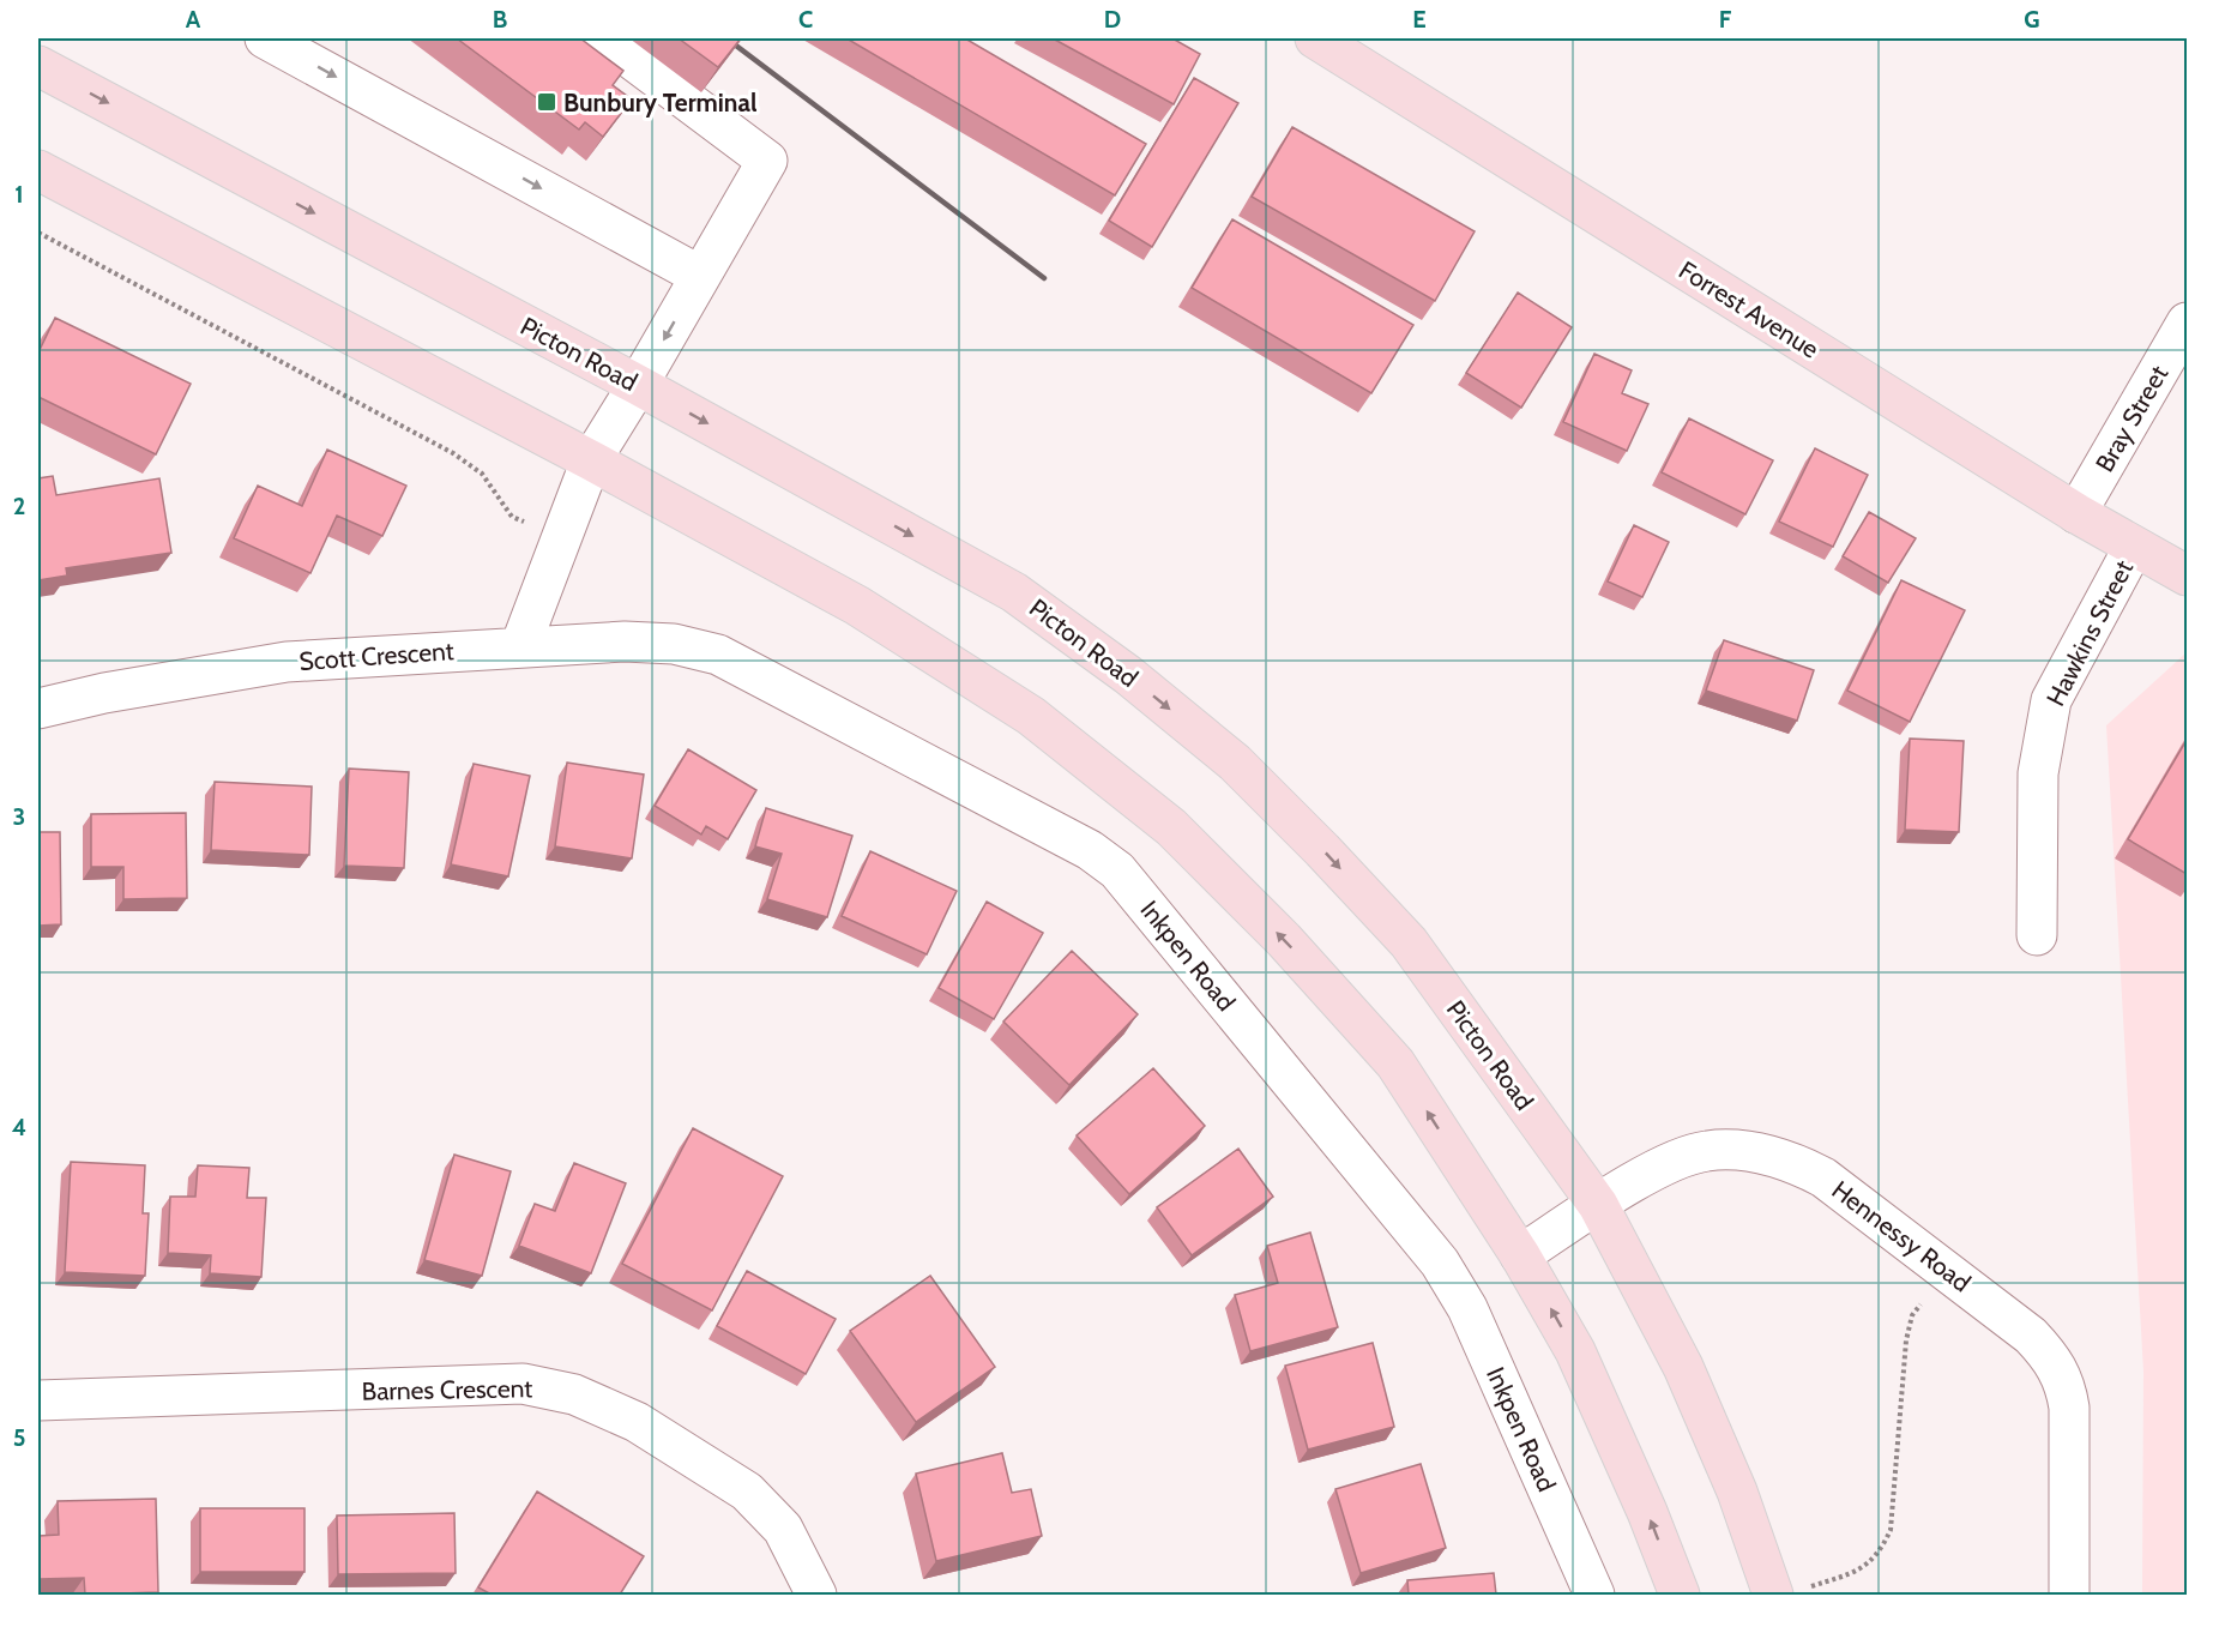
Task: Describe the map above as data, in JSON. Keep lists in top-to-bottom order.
{
  "streets": {
    "main road": ["Forrest Avenue", "Picton Road"],
    "street": [
      "Bray Street",
      "Hawkins Street",
      "Scott Crescent",
      "Inkpen Road",
      "Hennessy Road",
      "Barnes Crescent"
    ]
  },
  "crossings": [
    ["Forrest Avenue", "Bray Street"],
    ["Forrest Avenue", "Hawkins Street"],
    ["Picton Road", "Hennessy Road"],
    ["Scott Crescent", "Inkpen Road"]
  ],
  "places": {
    "transit": ["Bunbury Terminal"]
  },
  "grid": {
    "columns": [
      "A",
      "B",
      "C",
      "D",
      "E",
      "F",
      "G"
    ],
    "rows": [
      "1",
      "2",
      "3",
      "4",
      "5"
    ]
  }
}
